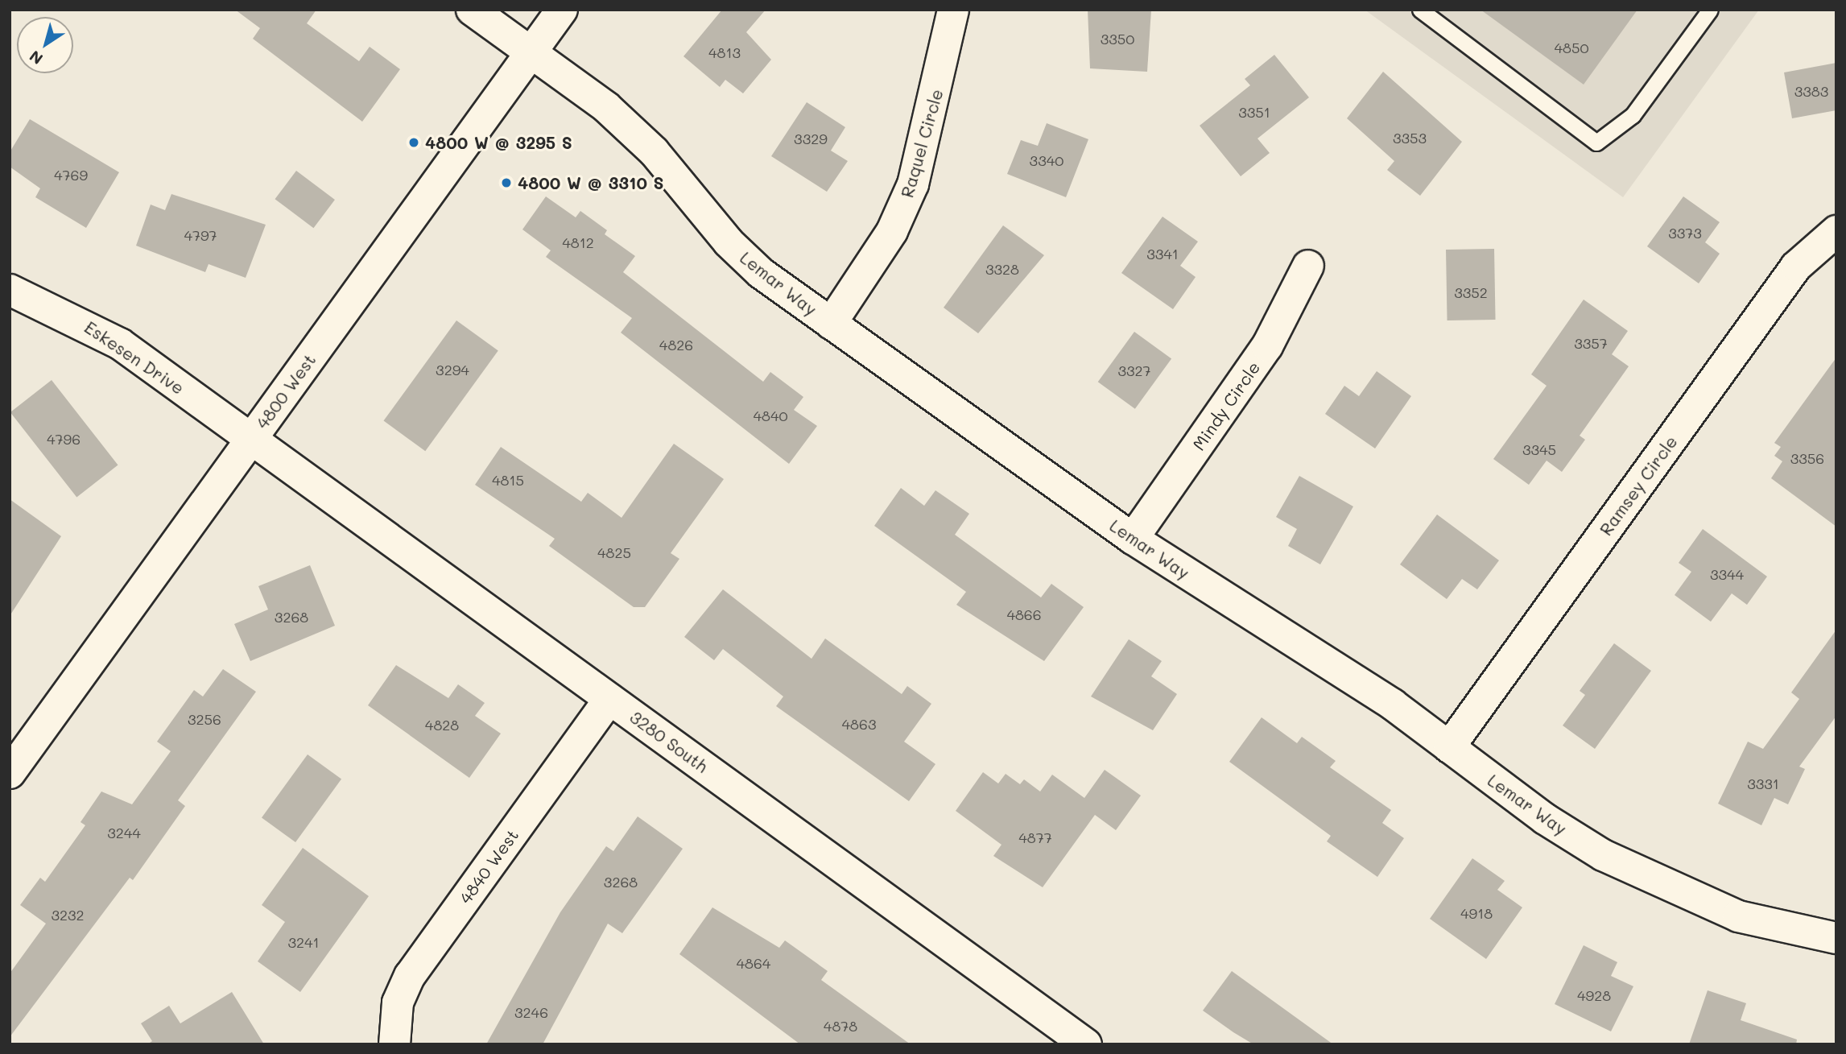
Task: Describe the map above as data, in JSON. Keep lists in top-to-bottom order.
{
  "streets": {
    "street": [
      "Raquel Circle",
      "Lemar Way",
      "Eskesen Drive",
      "4800 West",
      "Mindy Circle",
      "Ramsey Circle",
      "3280 South",
      "4840 West"
    ]
  },
  "crossings": [
    ["Raquel Circle", "Lemar Way"],
    ["Lemar Way", "4800 West"],
    ["Lemar Way", "Mindy Circle"],
    ["Lemar Way", "Ramsey Circle"],
    ["Eskesen Drive", "4800 West"],
    ["Eskesen Drive", "3280 South"],
    ["4800 West", "3280 South"],
    ["3280 South", "4840 West"]
  ],
  "places": ["4800 W @ 3295 S", "4800 W @ 3310 S"],
  "house_numbers": [
    "3350",
    "4850",
    "4813",
    "3383",
    "3351",
    "3353",
    "3329",
    "3340",
    "4769",
    "3373",
    "4797",
    "4812",
    "3341",
    "3328",
    "3352",
    "3357",
    "4826",
    "3294",
    "3327",
    "4840",
    "4796",
    "3345",
    "3356",
    "4815",
    "4825",
    "3344",
    "4866",
    "3268",
    "3256",
    "4863",
    "4828",
    "3331",
    "3244",
    "4877",
    "3268",
    "4918",
    "3232",
    "3241",
    "4864",
    "4928",
    "3246",
    "4878"
  ],
  "north": "bottom left"
}
